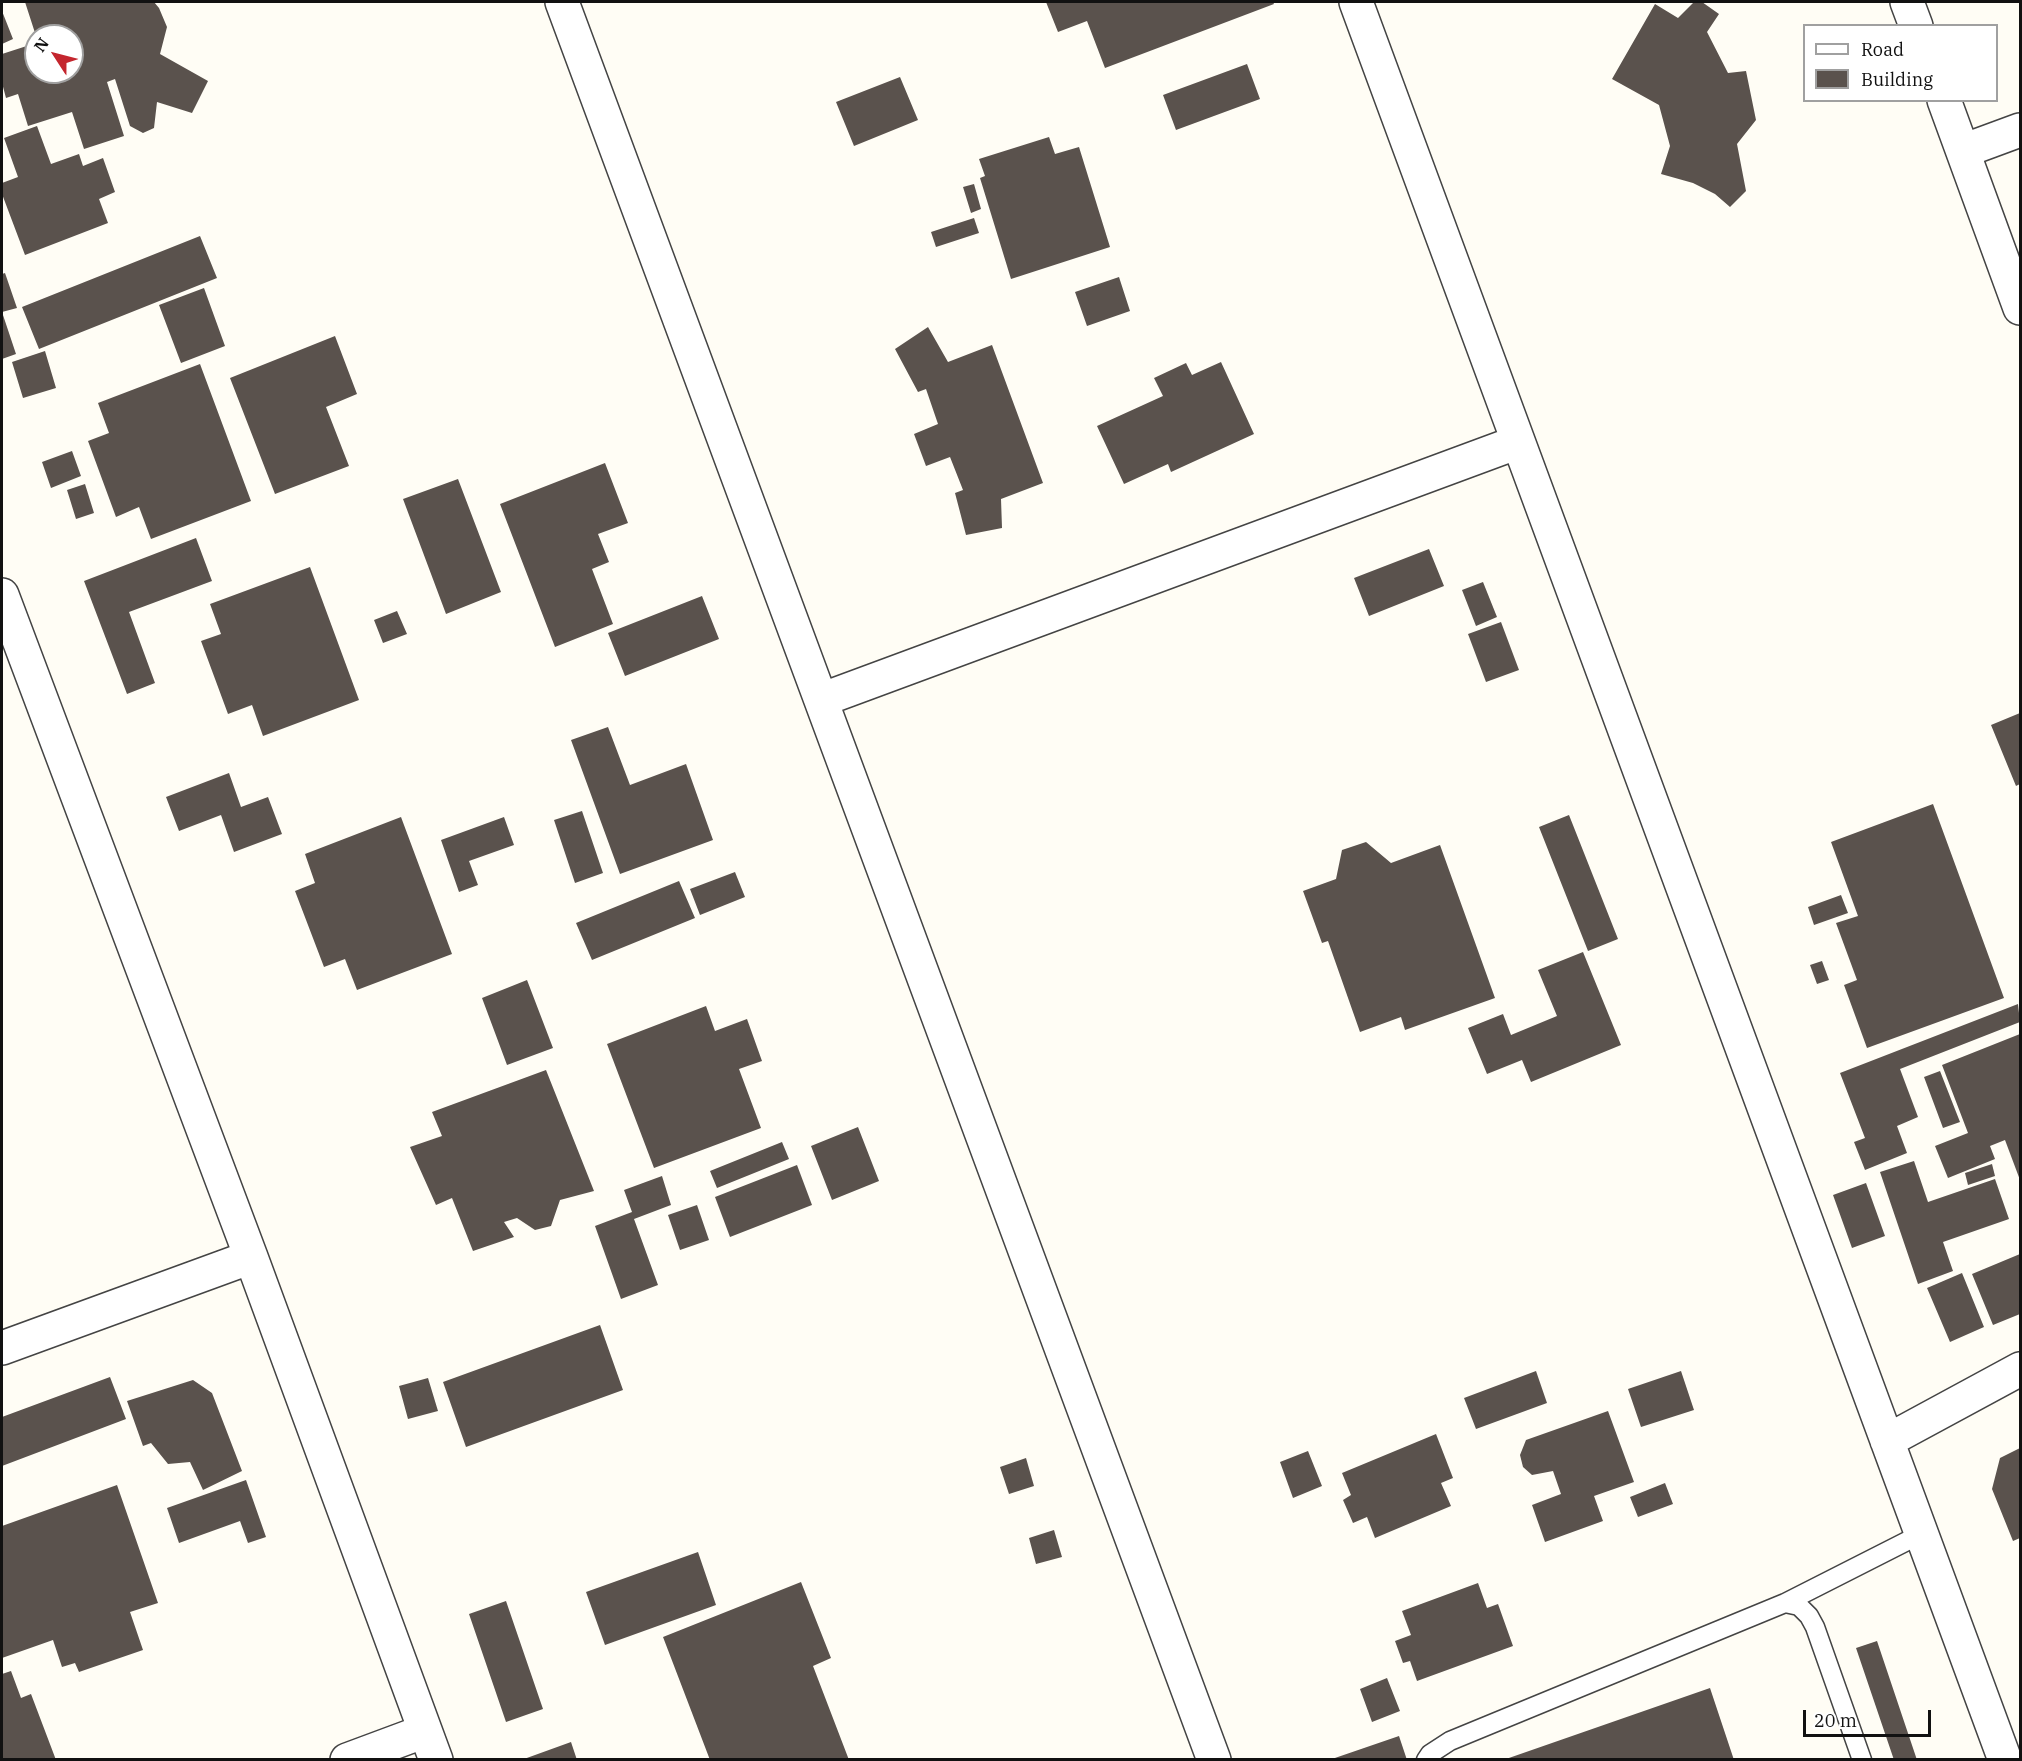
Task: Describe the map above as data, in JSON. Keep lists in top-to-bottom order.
{
  "legend": ["Road", "Building"],
  "scale_bar": "20 m",
  "north": "top left"
}
